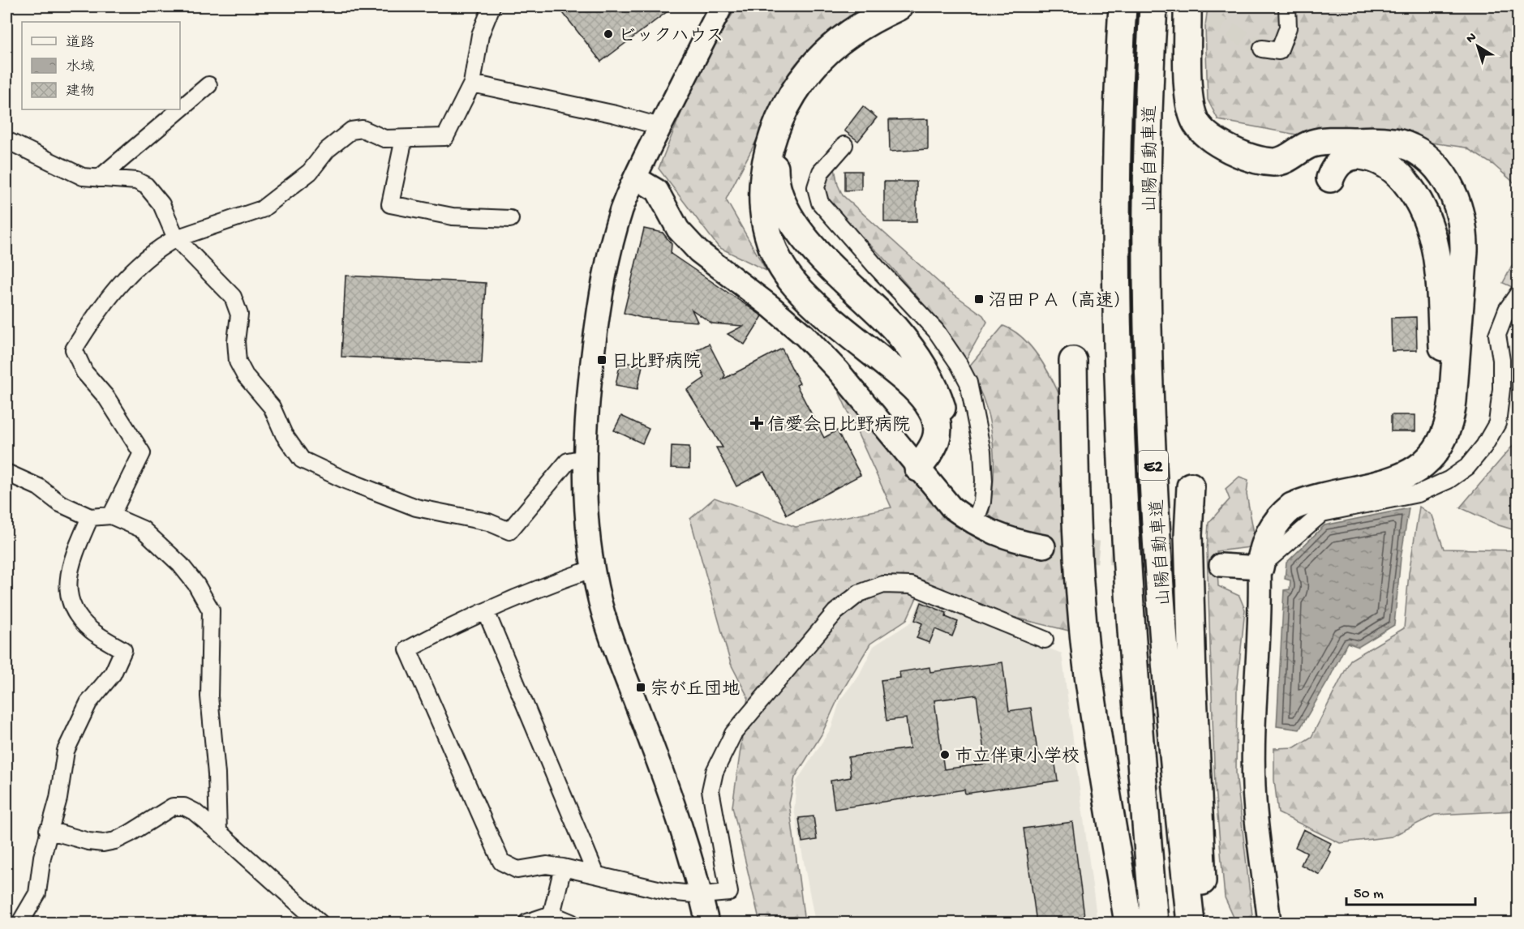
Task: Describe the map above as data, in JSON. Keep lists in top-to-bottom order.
{
  "streets": {
    "highway": ["山陽自動車道", "E2"]
  },
  "places": {
    "other": ["ビックハウス", "市立伴東小学校"],
    "transit": ["沼田ＰＡ（高速）", "日比野病院", "宗が丘団地"],
    "health": ["信愛会日比野病院"]
  },
  "legend": ["道路", "水域", "建物"],
  "scale_bar": "50 m",
  "north": "top left"
}
